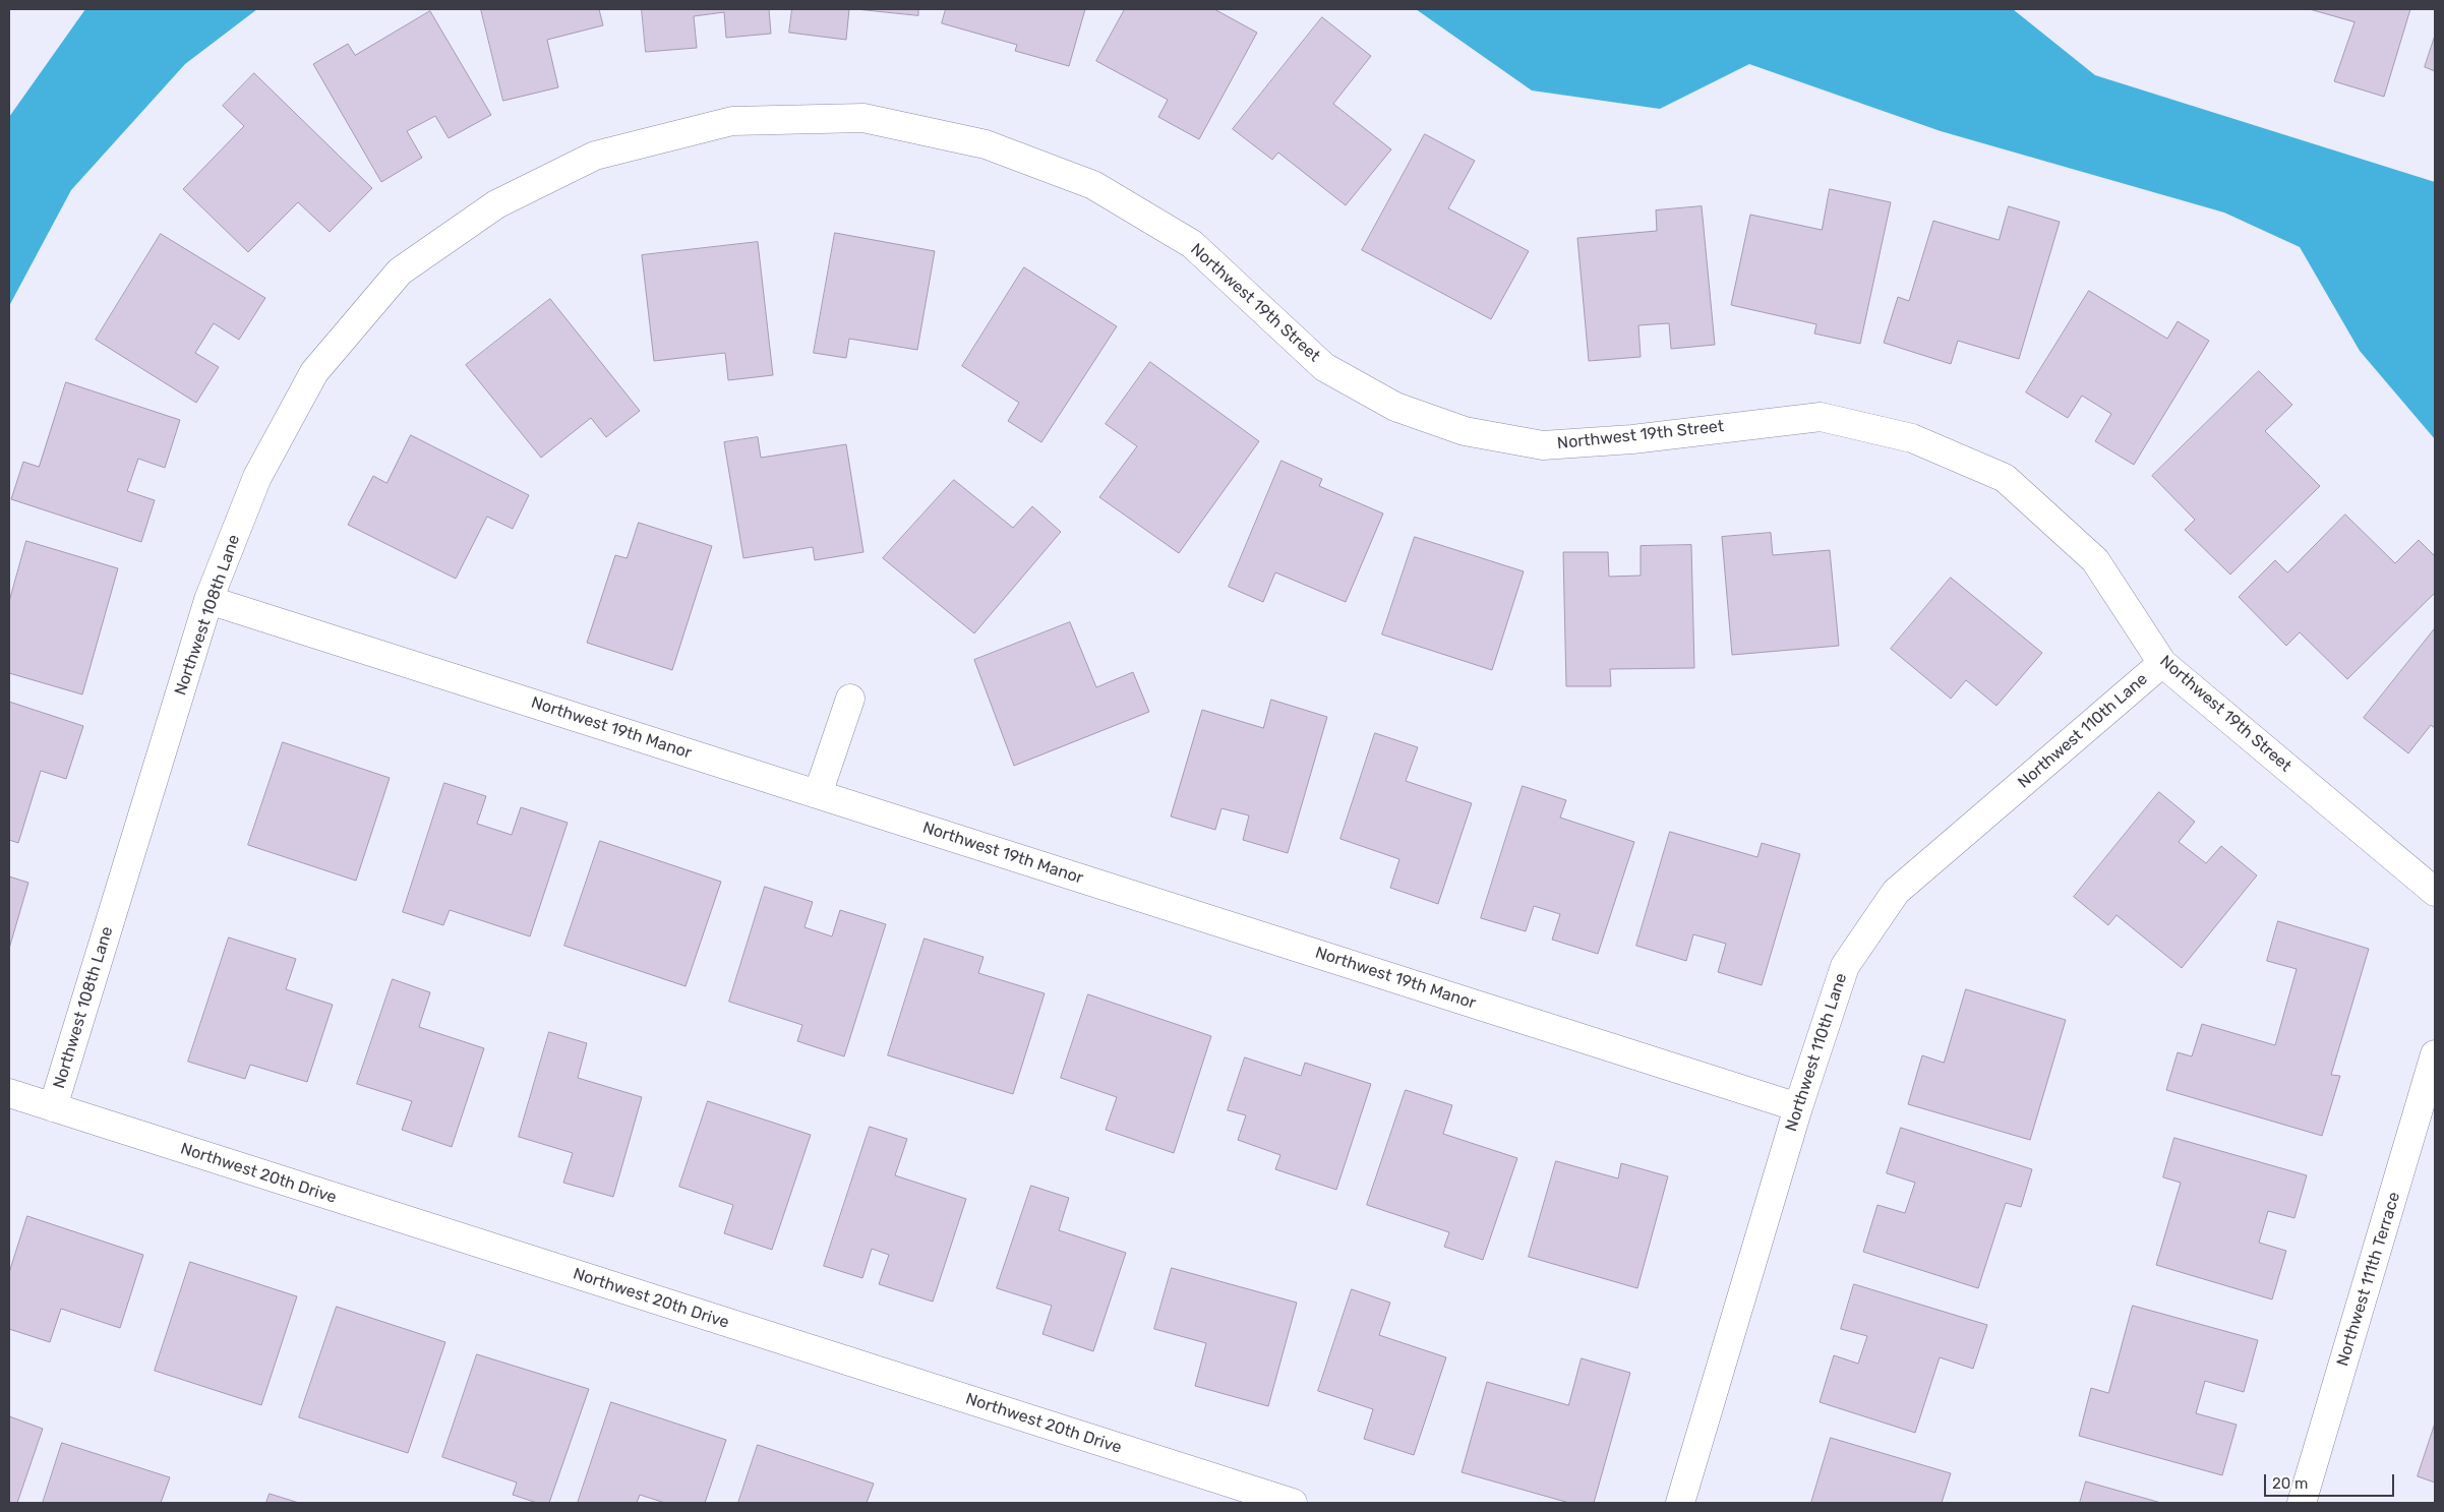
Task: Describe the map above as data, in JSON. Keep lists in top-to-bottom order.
{
  "streets": {
    "street": [
      "Northwest 19th Street",
      "Northwest 108th Lane",
      "Northwest 19th Manor",
      "Northwest 110th Lane",
      "Northwest 20th Drive",
      "Northwest 111th Terrace"
    ]
  },
  "crossings": [
    ["Northwest 19th Street", "Northwest 108th Lane"],
    ["Northwest 19th Street", "Northwest 110th Lane"],
    ["Northwest 108th Lane", "Northwest 19th Manor"],
    ["Northwest 108th Lane", "Northwest 20th Drive"],
    ["Northwest 19th Manor", "Northwest 110th Lane"]
  ],
  "scale_bar": "20 m"
}
